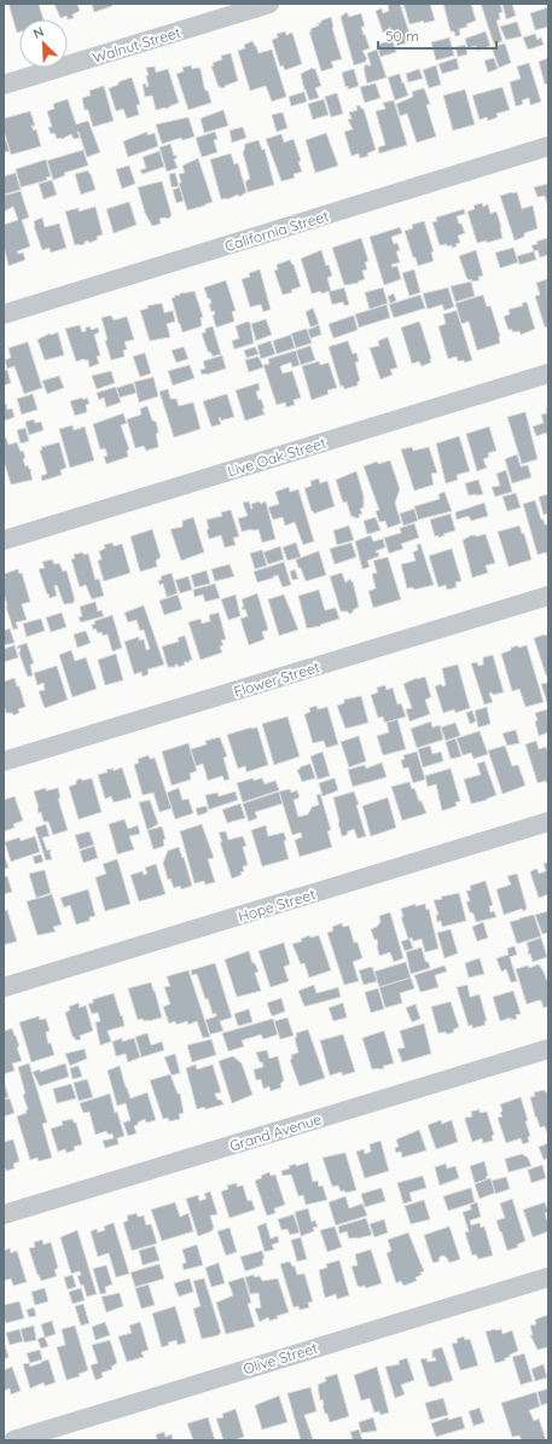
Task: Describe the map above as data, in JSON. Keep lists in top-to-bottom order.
{
  "streets": {
    "street": [
      "Walnut Street",
      "California Street",
      "Live Oak Street",
      "Flower Street",
      "Hope Street",
      "Grand Avenue",
      "Olive Street"
    ]
  },
  "scale_bar": "50 m",
  "north": "top left"
}
